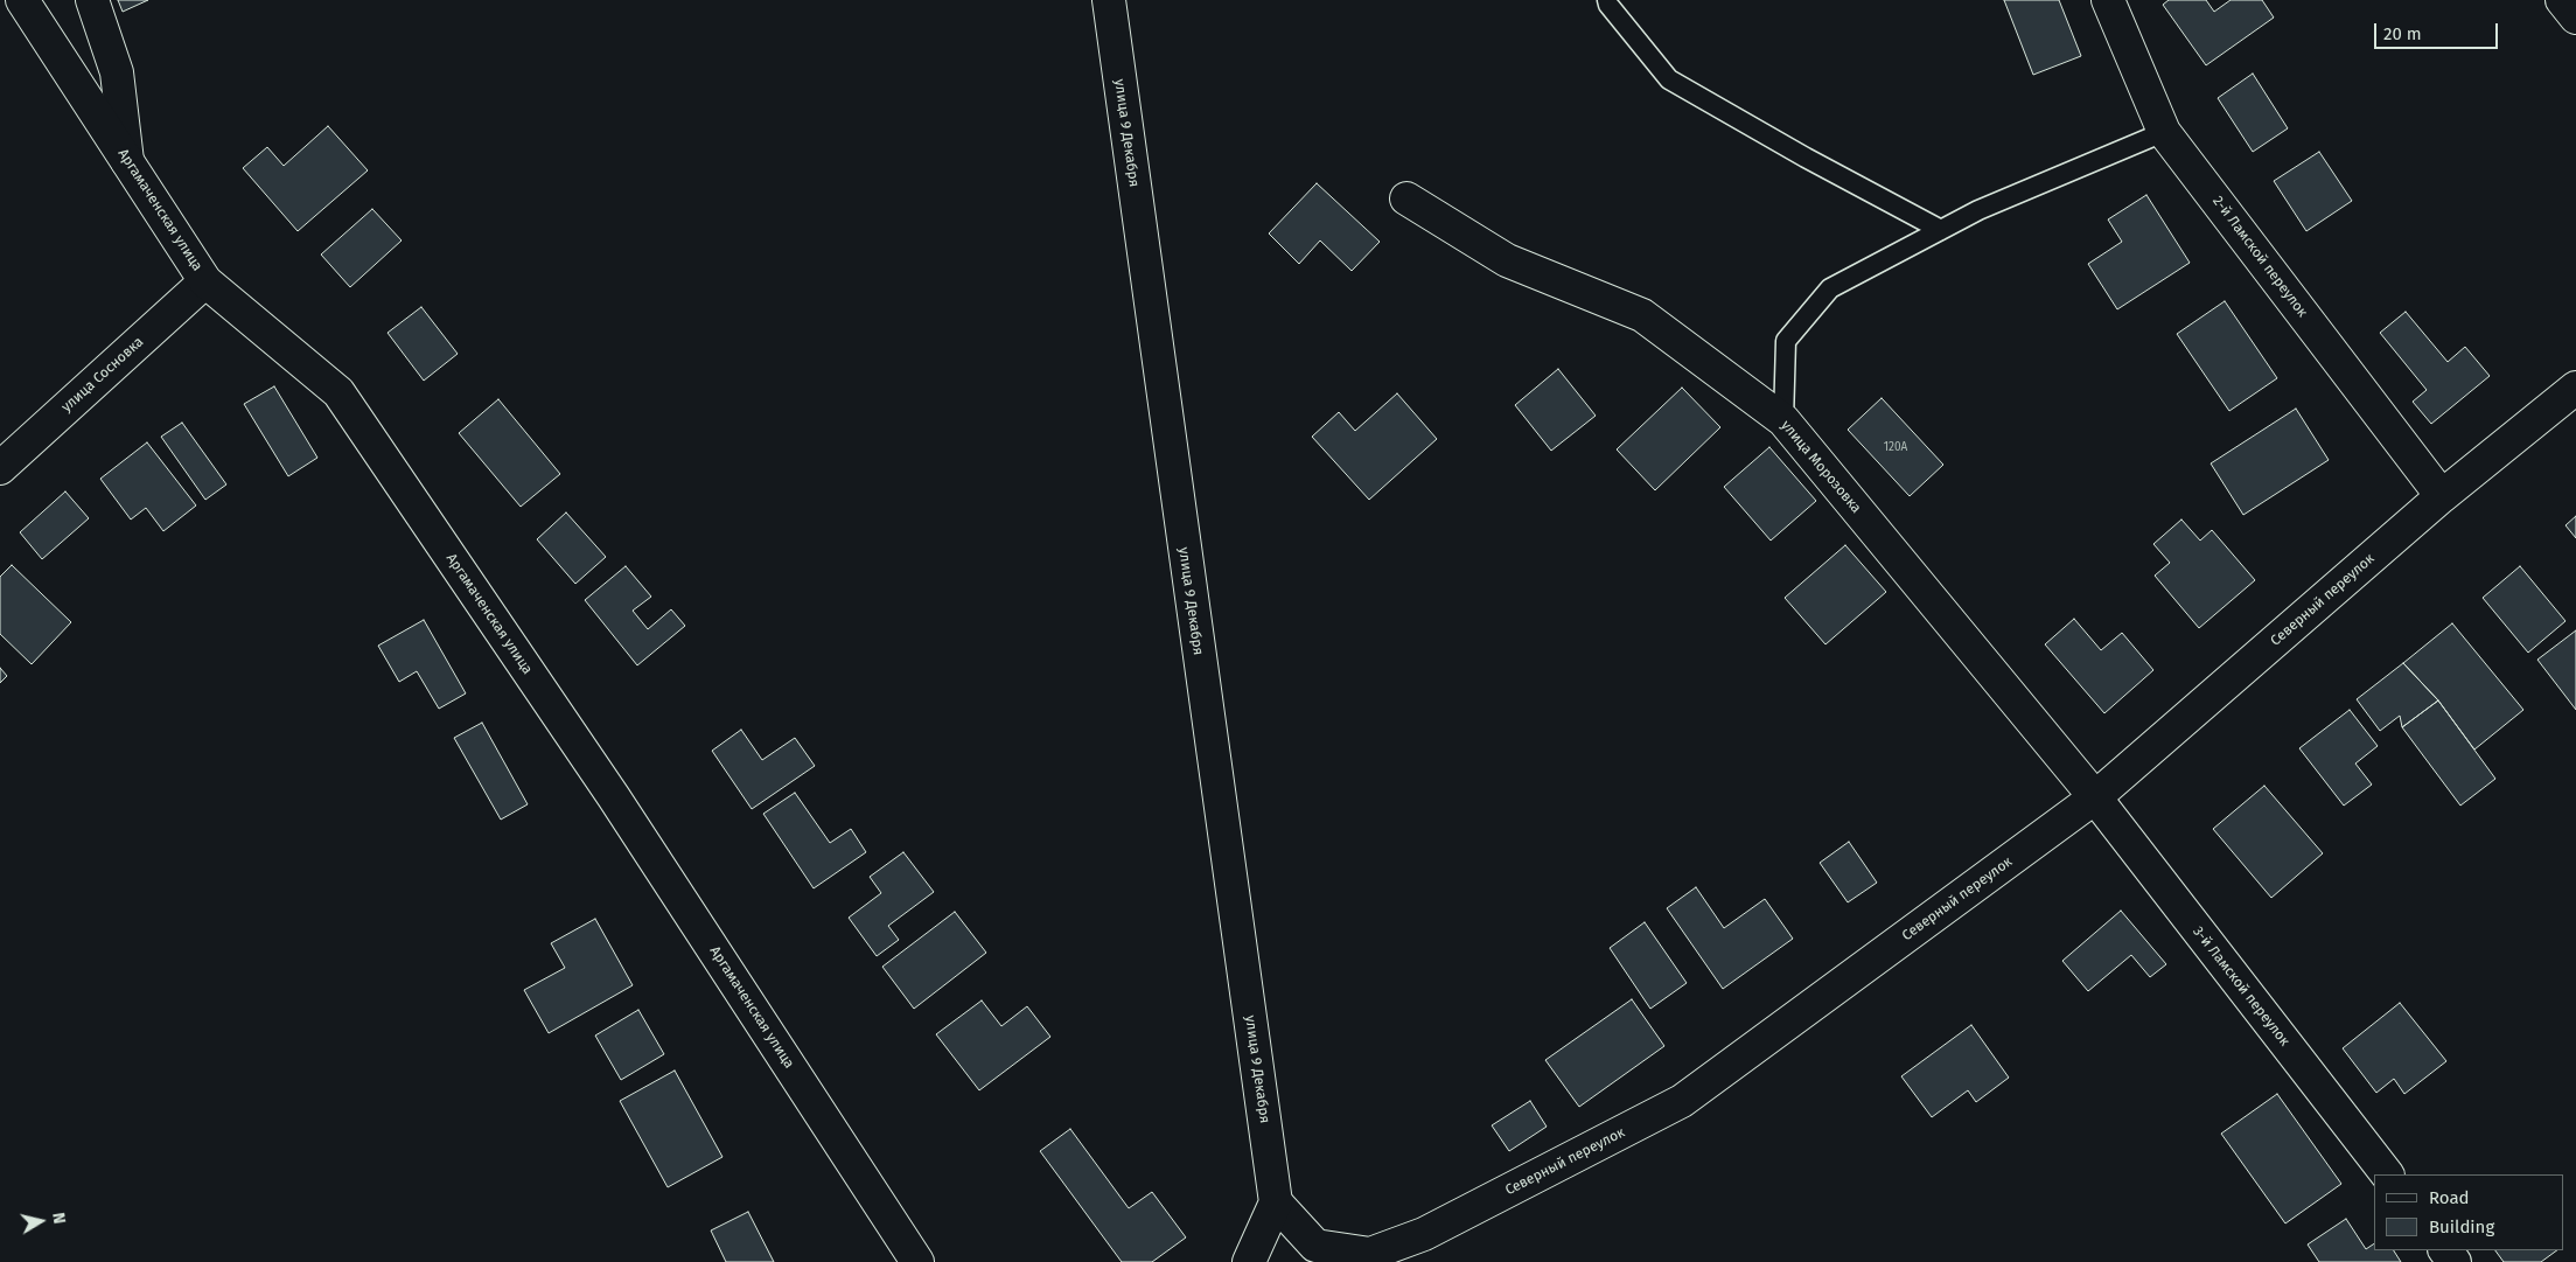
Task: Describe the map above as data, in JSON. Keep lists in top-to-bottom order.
{
  "streets": {
    "street": [
      "улица 9 Декабря",
      "Аргамаченская улица",
      "2-й Ламской переулок",
      "улица Сосновка",
      "улица Морозовка",
      "Северный переулок",
      "3-й Ламской переулок"
    ]
  },
  "crossings": [
    ["улица 9 Декабря", "Северный переулок"],
    ["Аргамаченская улица", "улица Сосновка"],
    ["2-й Ламской переулок", "Северный переулок"],
    ["улица Морозовка", "Северный переулок"],
    ["улица Морозовка", "3-й Ламской переулок"],
    ["Северный переулок", "3-й Ламской переулок"]
  ],
  "house_numbers": ["120А"],
  "legend": ["Road", "Building"],
  "scale_bar": "20 m",
  "north": "right"
}
